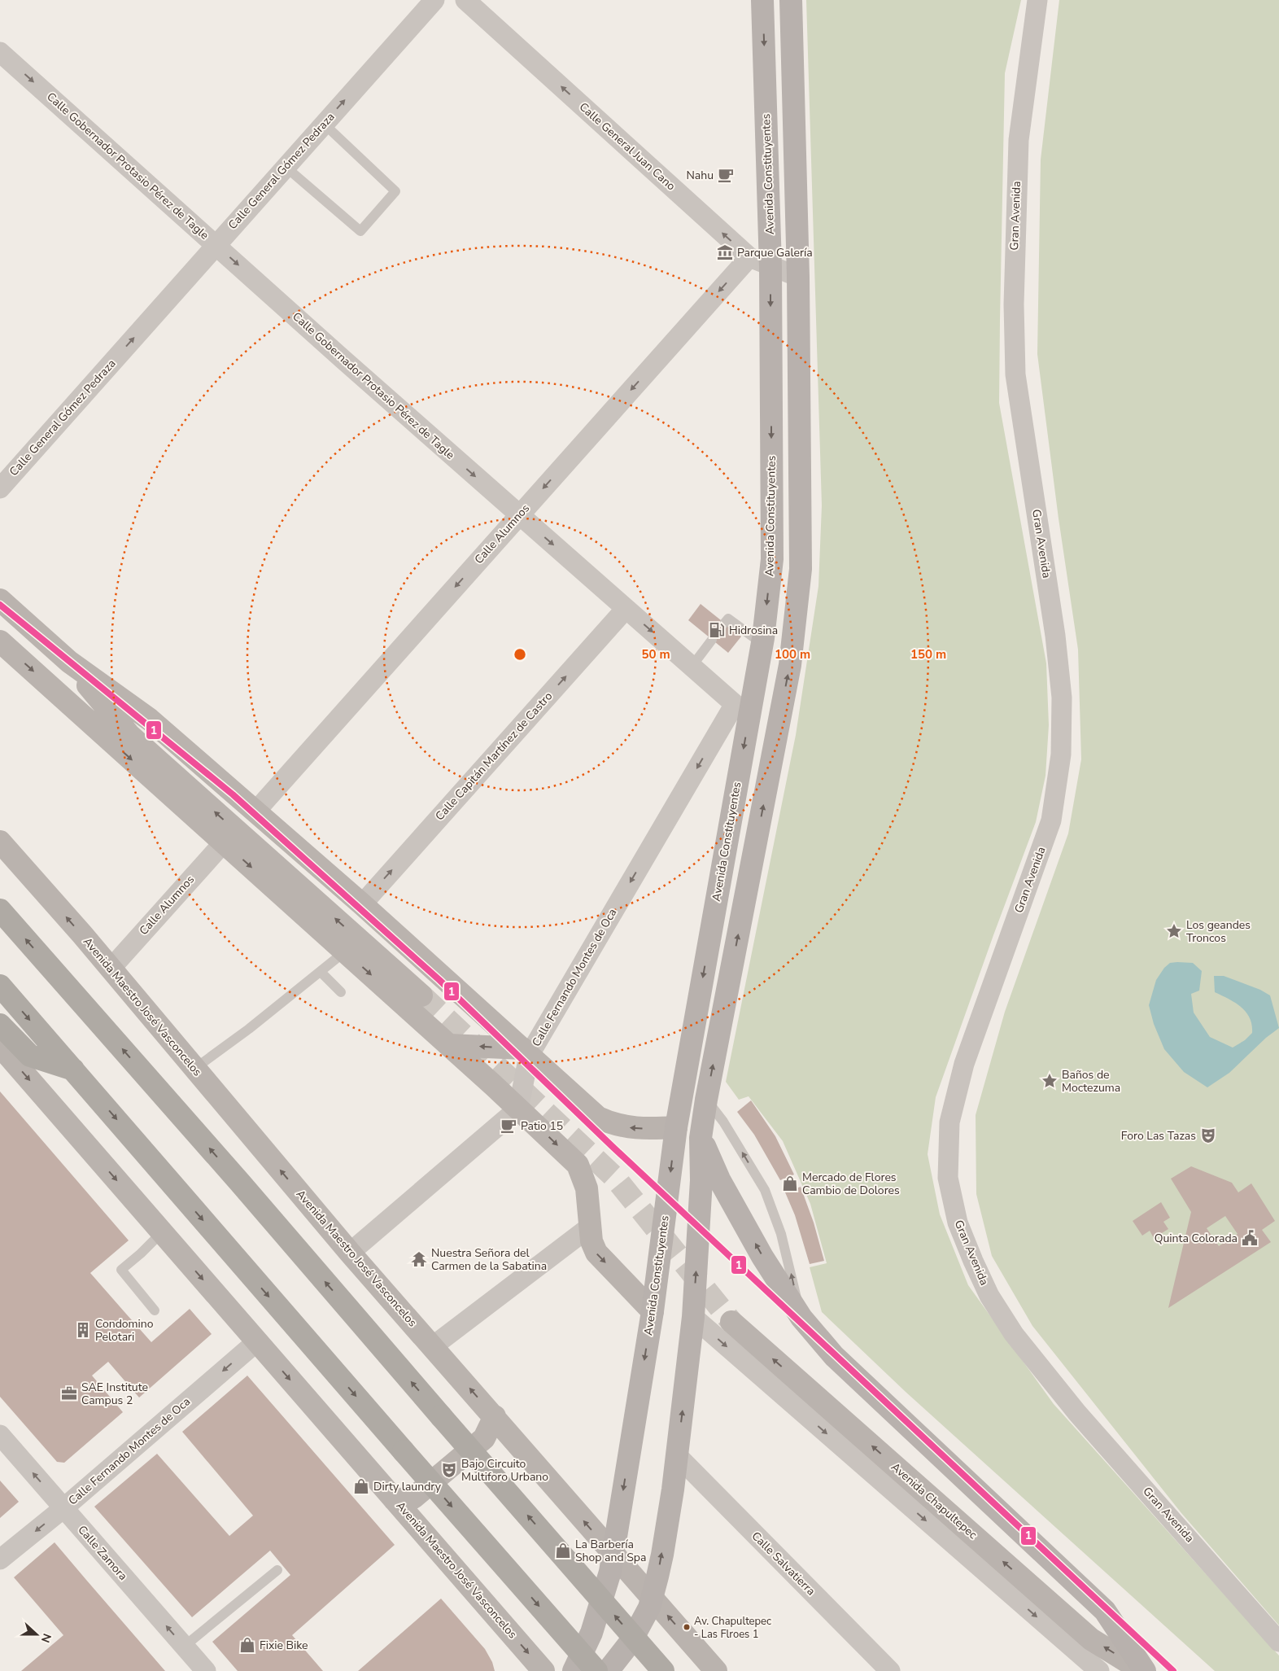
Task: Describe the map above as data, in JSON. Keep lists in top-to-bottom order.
{
  "streets": {
    "main road": ["Avenida Constituyentes"],
    "street": [
      "Calle General Juan Cano",
      "Calle Gobernador Protasio Pérez de Tagle",
      "Calle General Gómez Pedraza",
      "Gran Avenida",
      "Calle Alumnos",
      "Calle Capitán Martínez de Castro",
      "Calle Fernando Montes de Oca",
      "Avenida Maestro José Vasconcelos",
      "Avenida Chapultepec",
      "Calle Zamora",
      "Calle Salvatierra"
    ]
  },
  "crossings": [
    ["Calle General Juan Cano", "Avenida Constituyentes"],
    ["Calle General Juan Cano", "Calle Alumnos"],
    ["Calle Gobernador Protasio Pérez de Tagle", "Calle General Gómez Pedraza"],
    ["Calle Gobernador Protasio Pérez de Tagle", "Avenida Constituyentes"],
    ["Calle Gobernador Protasio Pérez de Tagle", "Calle Alumnos"],
    ["Calle Gobernador Protasio Pérez de Tagle", "Calle Capitán Martínez de Castro"],
    ["Calle Gobernador Protasio Pérez de Tagle", "Calle Fernando Montes de Oca"],
    ["Avenida Constituyentes", "Calle Fernando Montes de Oca"],
    ["Avenida Constituyentes", "Avenida Maestro José Vasconcelos"],
    ["Calle Alumnos", "Avenida Maestro José Vasconcelos"],
    ["Calle Fernando Montes de Oca", "Avenida Maestro José Vasconcelos"],
    ["Calle Fernando Montes de Oca", "Calle Zamora"]
  ],
  "one_way": [
    "Calle General Juan Cano",
    "Calle Gobernador Protasio Pérez de Tagle",
    "Calle General Gómez Pedraza",
    "Calle Alumnos",
    "Calle Capitán Martínez de Castro",
    "Calle Fernando Montes de Oca",
    "Calle Zamora"
  ],
  "places": {
    "cafe": ["Nahu", "Patio 15"],
    "museum": ["Parque Galería"],
    "fuel station": ["Hidrosina"],
    "place": ["Los geandes Troncos", "Baños de Moctezuma"],
    "theatre": ["Foro Las Tazas", "Bajo Circuito Multiforo Urbano"],
    "shop": [
      "Mercado de Flores Cambio de Dolores",
      "Dirty laundry",
      "La Barbería Shop and Spa",
      "Fixie Bike"
    ],
    "public building": ["Quinta Colorada"],
    "temple": ["Nuestra Señora del Carmen de la Sabatina"],
    "building": ["Condomino Pelotari"],
    "office": ["SAE Institute Campus 2"],
    "other": ["Av. Chapultepec - Las Flroes 1"]
  },
  "lines": ["metro line 1"],
  "north": "right",
  "rings": ["50 m", "100 m", "150 m"]
}
